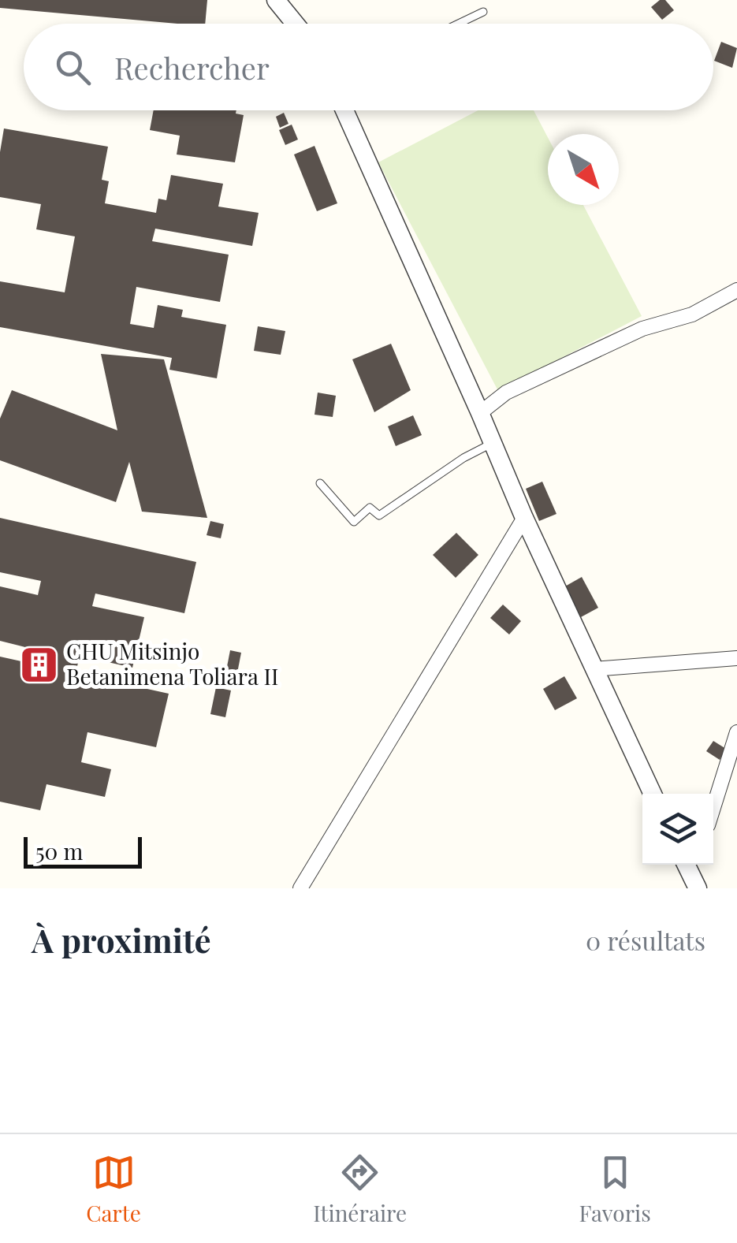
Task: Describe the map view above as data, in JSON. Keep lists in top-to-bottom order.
{
  "places": {
    "building": ["CHU Mitsinjo Betanimena Toliara II"]
  },
  "scale_bar": "50 m",
  "north": "bottom right",
  "page": {
    "search": "Rechercher",
    "scale": "50 m",
    "heading": ["À proximité", "0 résultats"],
    "nav": ["Carte", "Itinéraire", "Favoris"]
  }
}
